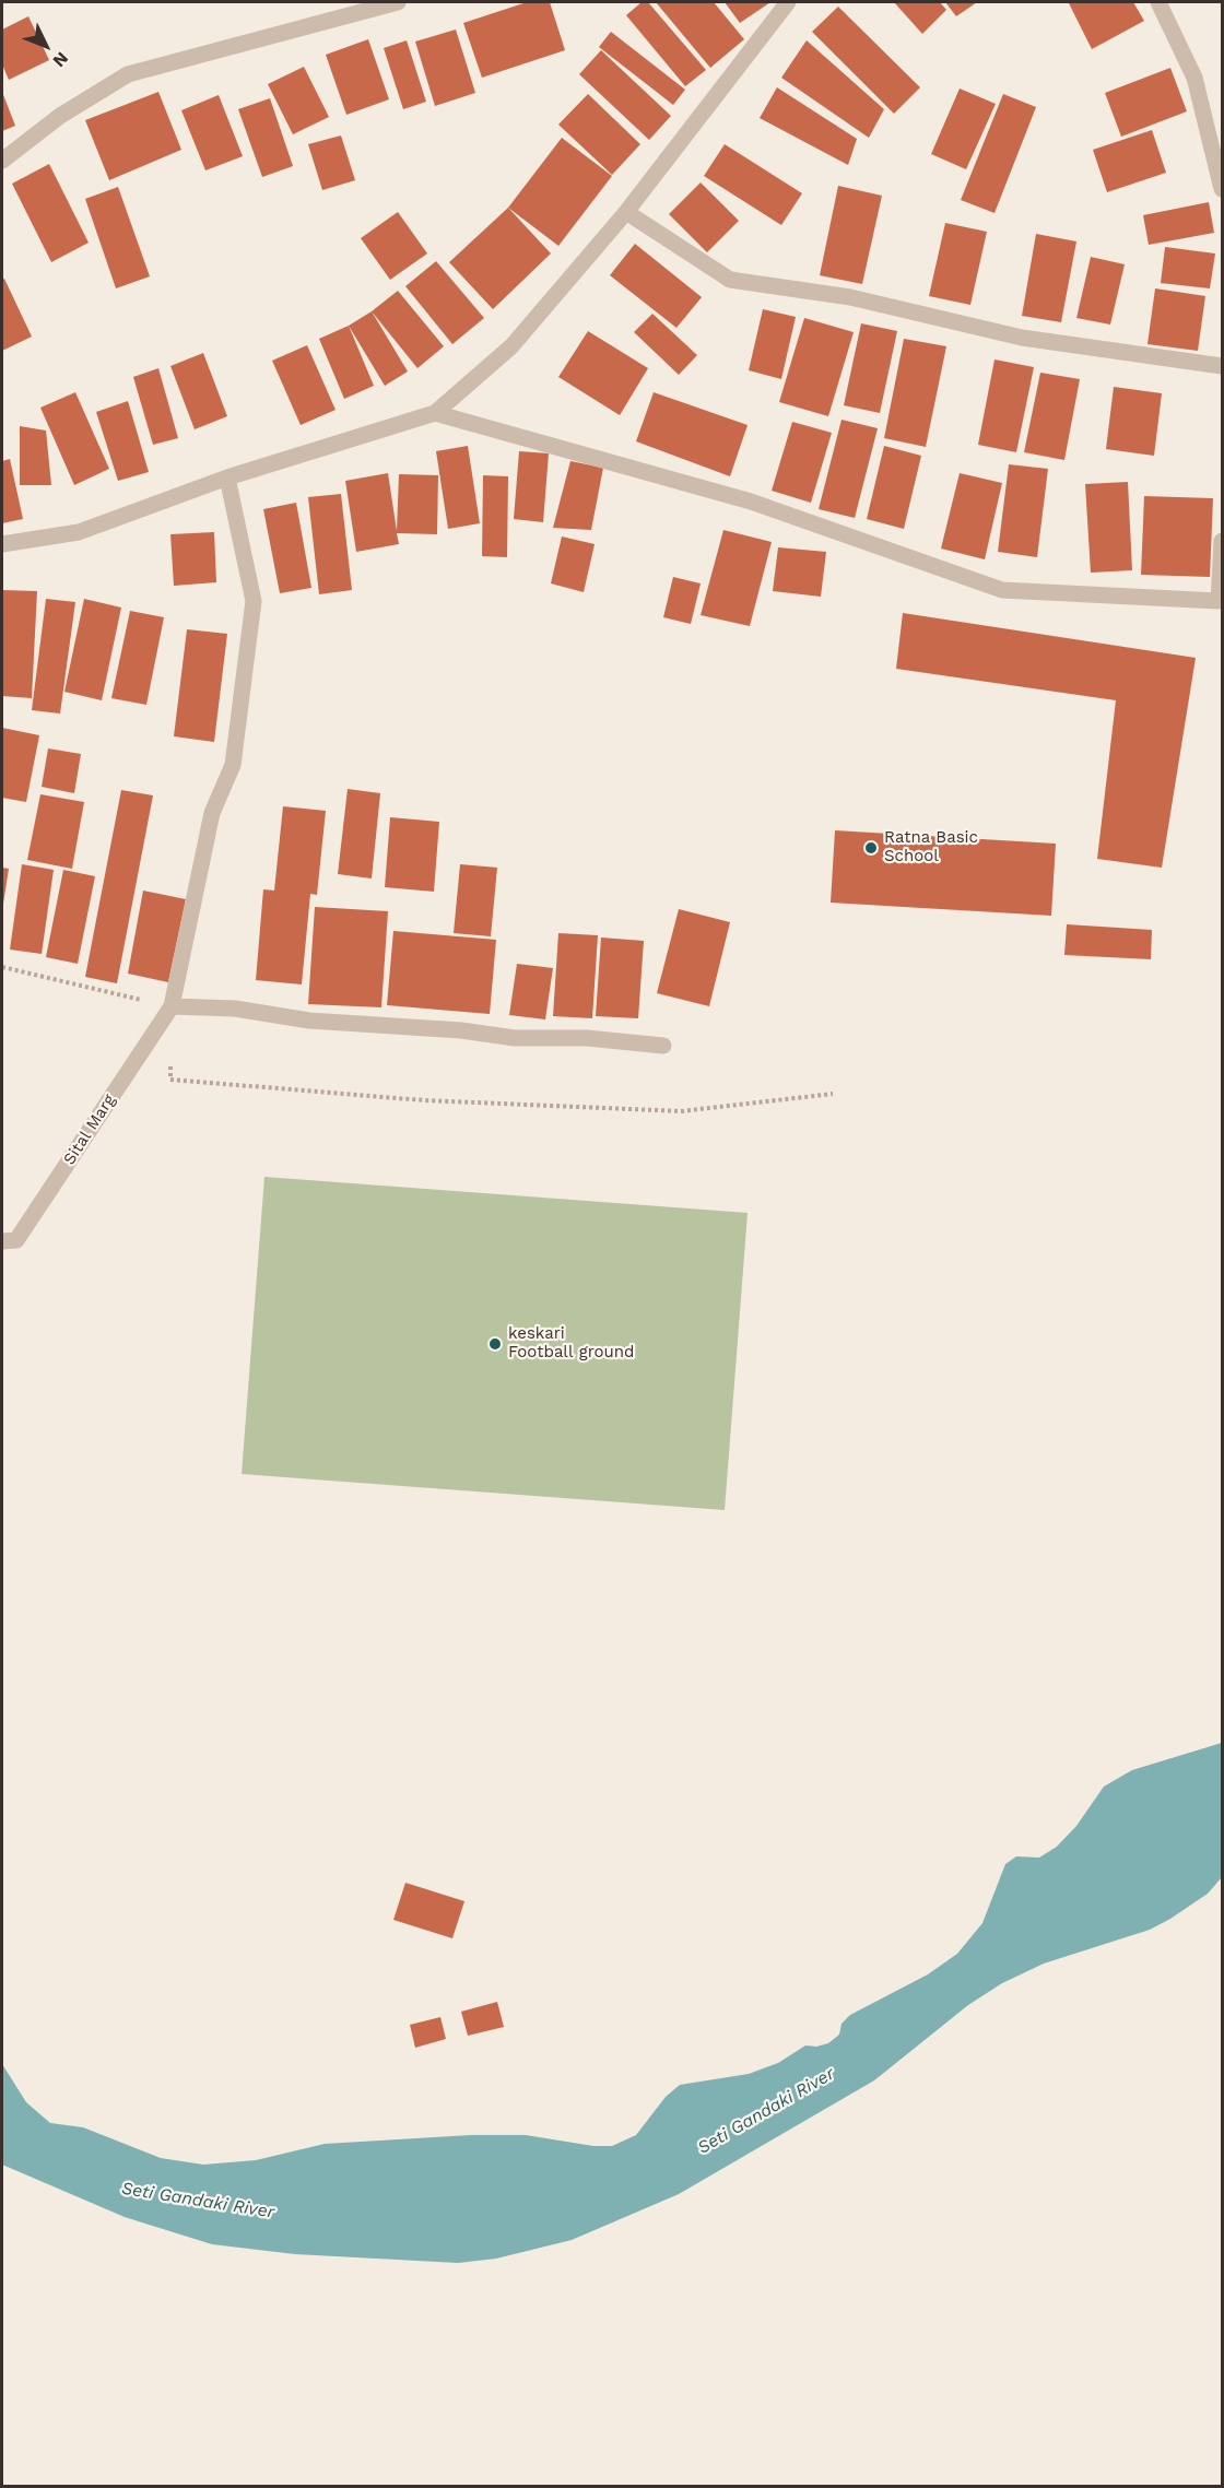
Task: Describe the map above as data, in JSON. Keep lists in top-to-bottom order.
{
  "streets": {
    "street": ["Sital Marg"]
  },
  "water": ["Seti Gandaki River"],
  "places": ["Ratna Basic School", "keskari Football ground"],
  "north": "bottom right"
}
